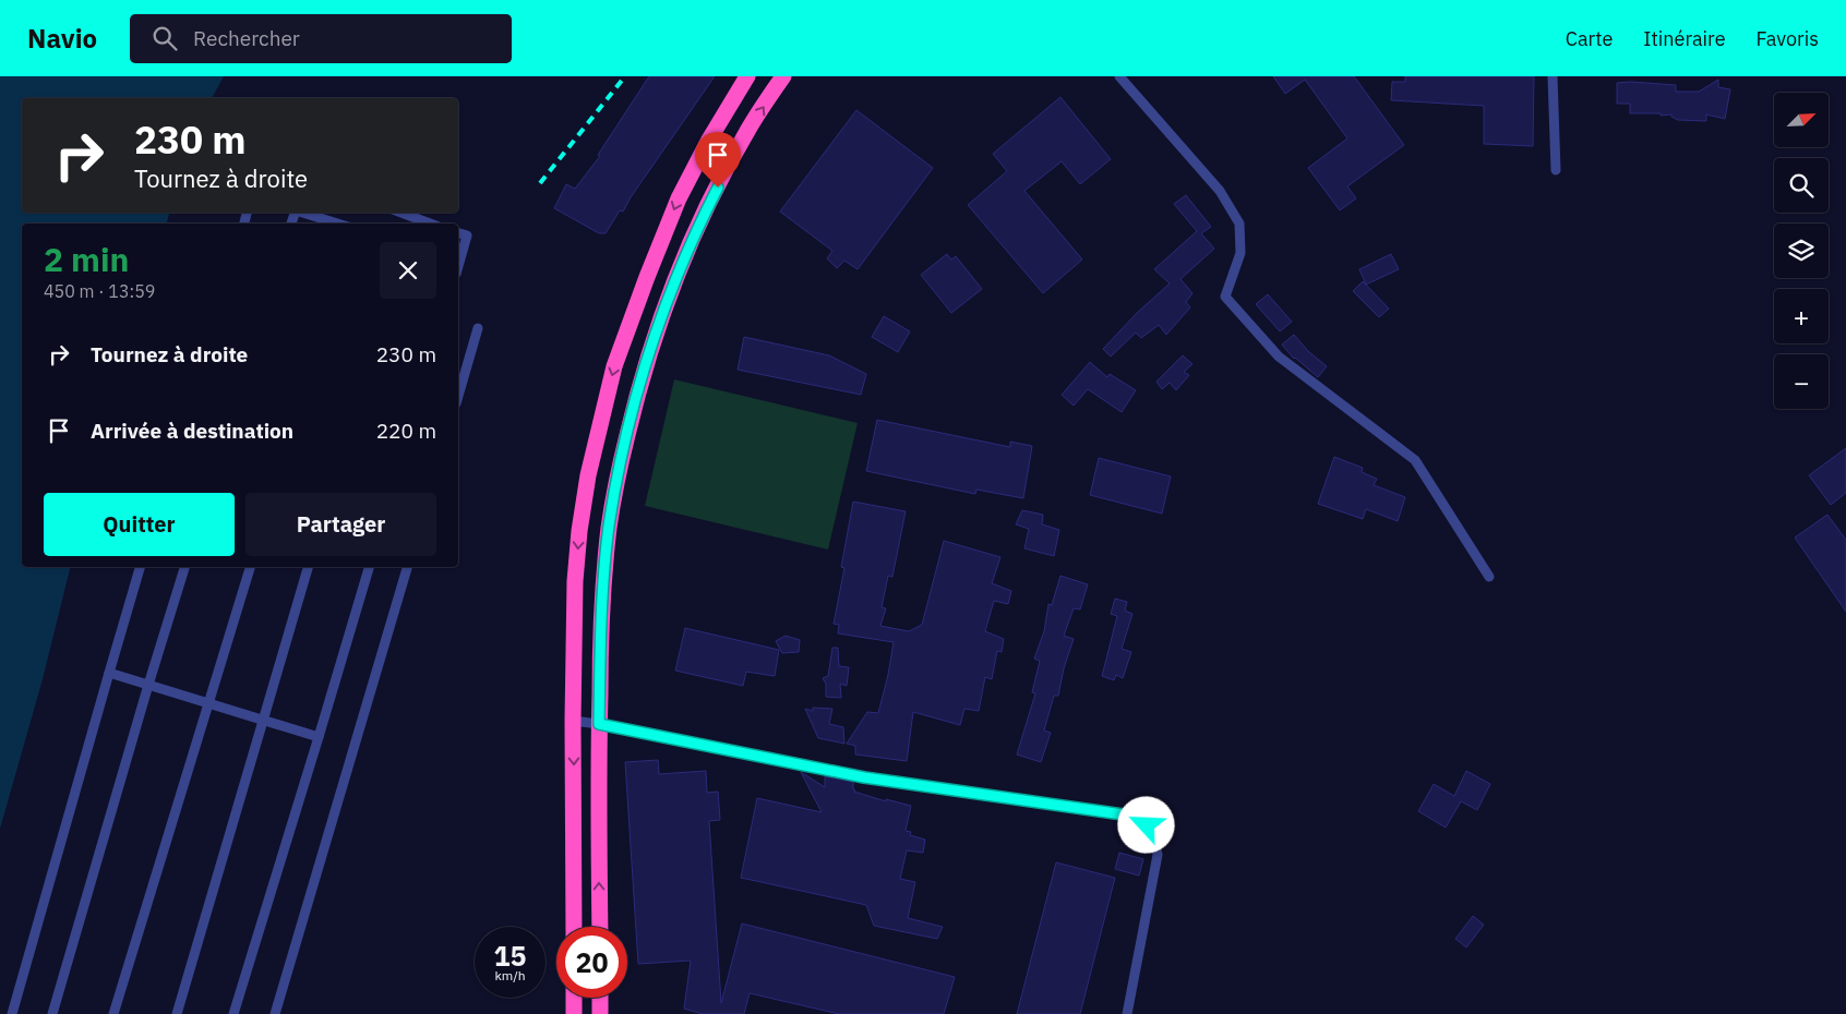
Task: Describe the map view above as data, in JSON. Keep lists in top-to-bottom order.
{
  "north": "top right",
  "page": {
    "header": "Navio",
    "search": "Rechercher",
    "nav": ["Carte", "Itinéraire", "Favoris"],
    "map_buttons": ["+", "−"],
    "turn": ["230 m", "Tournez à droite"],
    "heading": ["2 min", "450 m · 13:59"],
    "list": [
      {
        "name": "Tournez à droite",
        "value": "230 m"
      },
      {
        "name": "Arrivée à destination",
        "value": "220 m"
      }
    ],
    "buttons": ["Quitter", "Partager"],
    "speed": "15 km/h",
    "limit": "20"
  }
}
